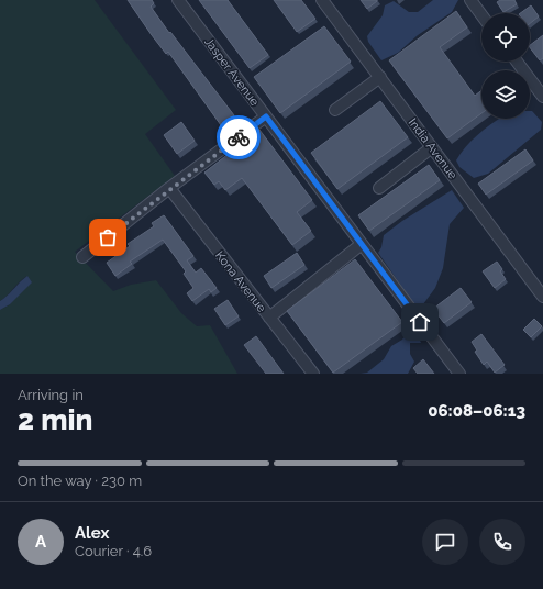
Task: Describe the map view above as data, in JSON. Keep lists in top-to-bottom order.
{
  "streets": {
    "street": ["Jasper Avenue", "India Avenue", "Kona Avenue"]
  },
  "page": {
    "heading": ["2 min", "Arriving in", "06:08–06:13"],
    "panel": ["Alex", "Courier · 4.6"],
    "bar": "On the way · 230 m",
    "round": "A"
  }
}
